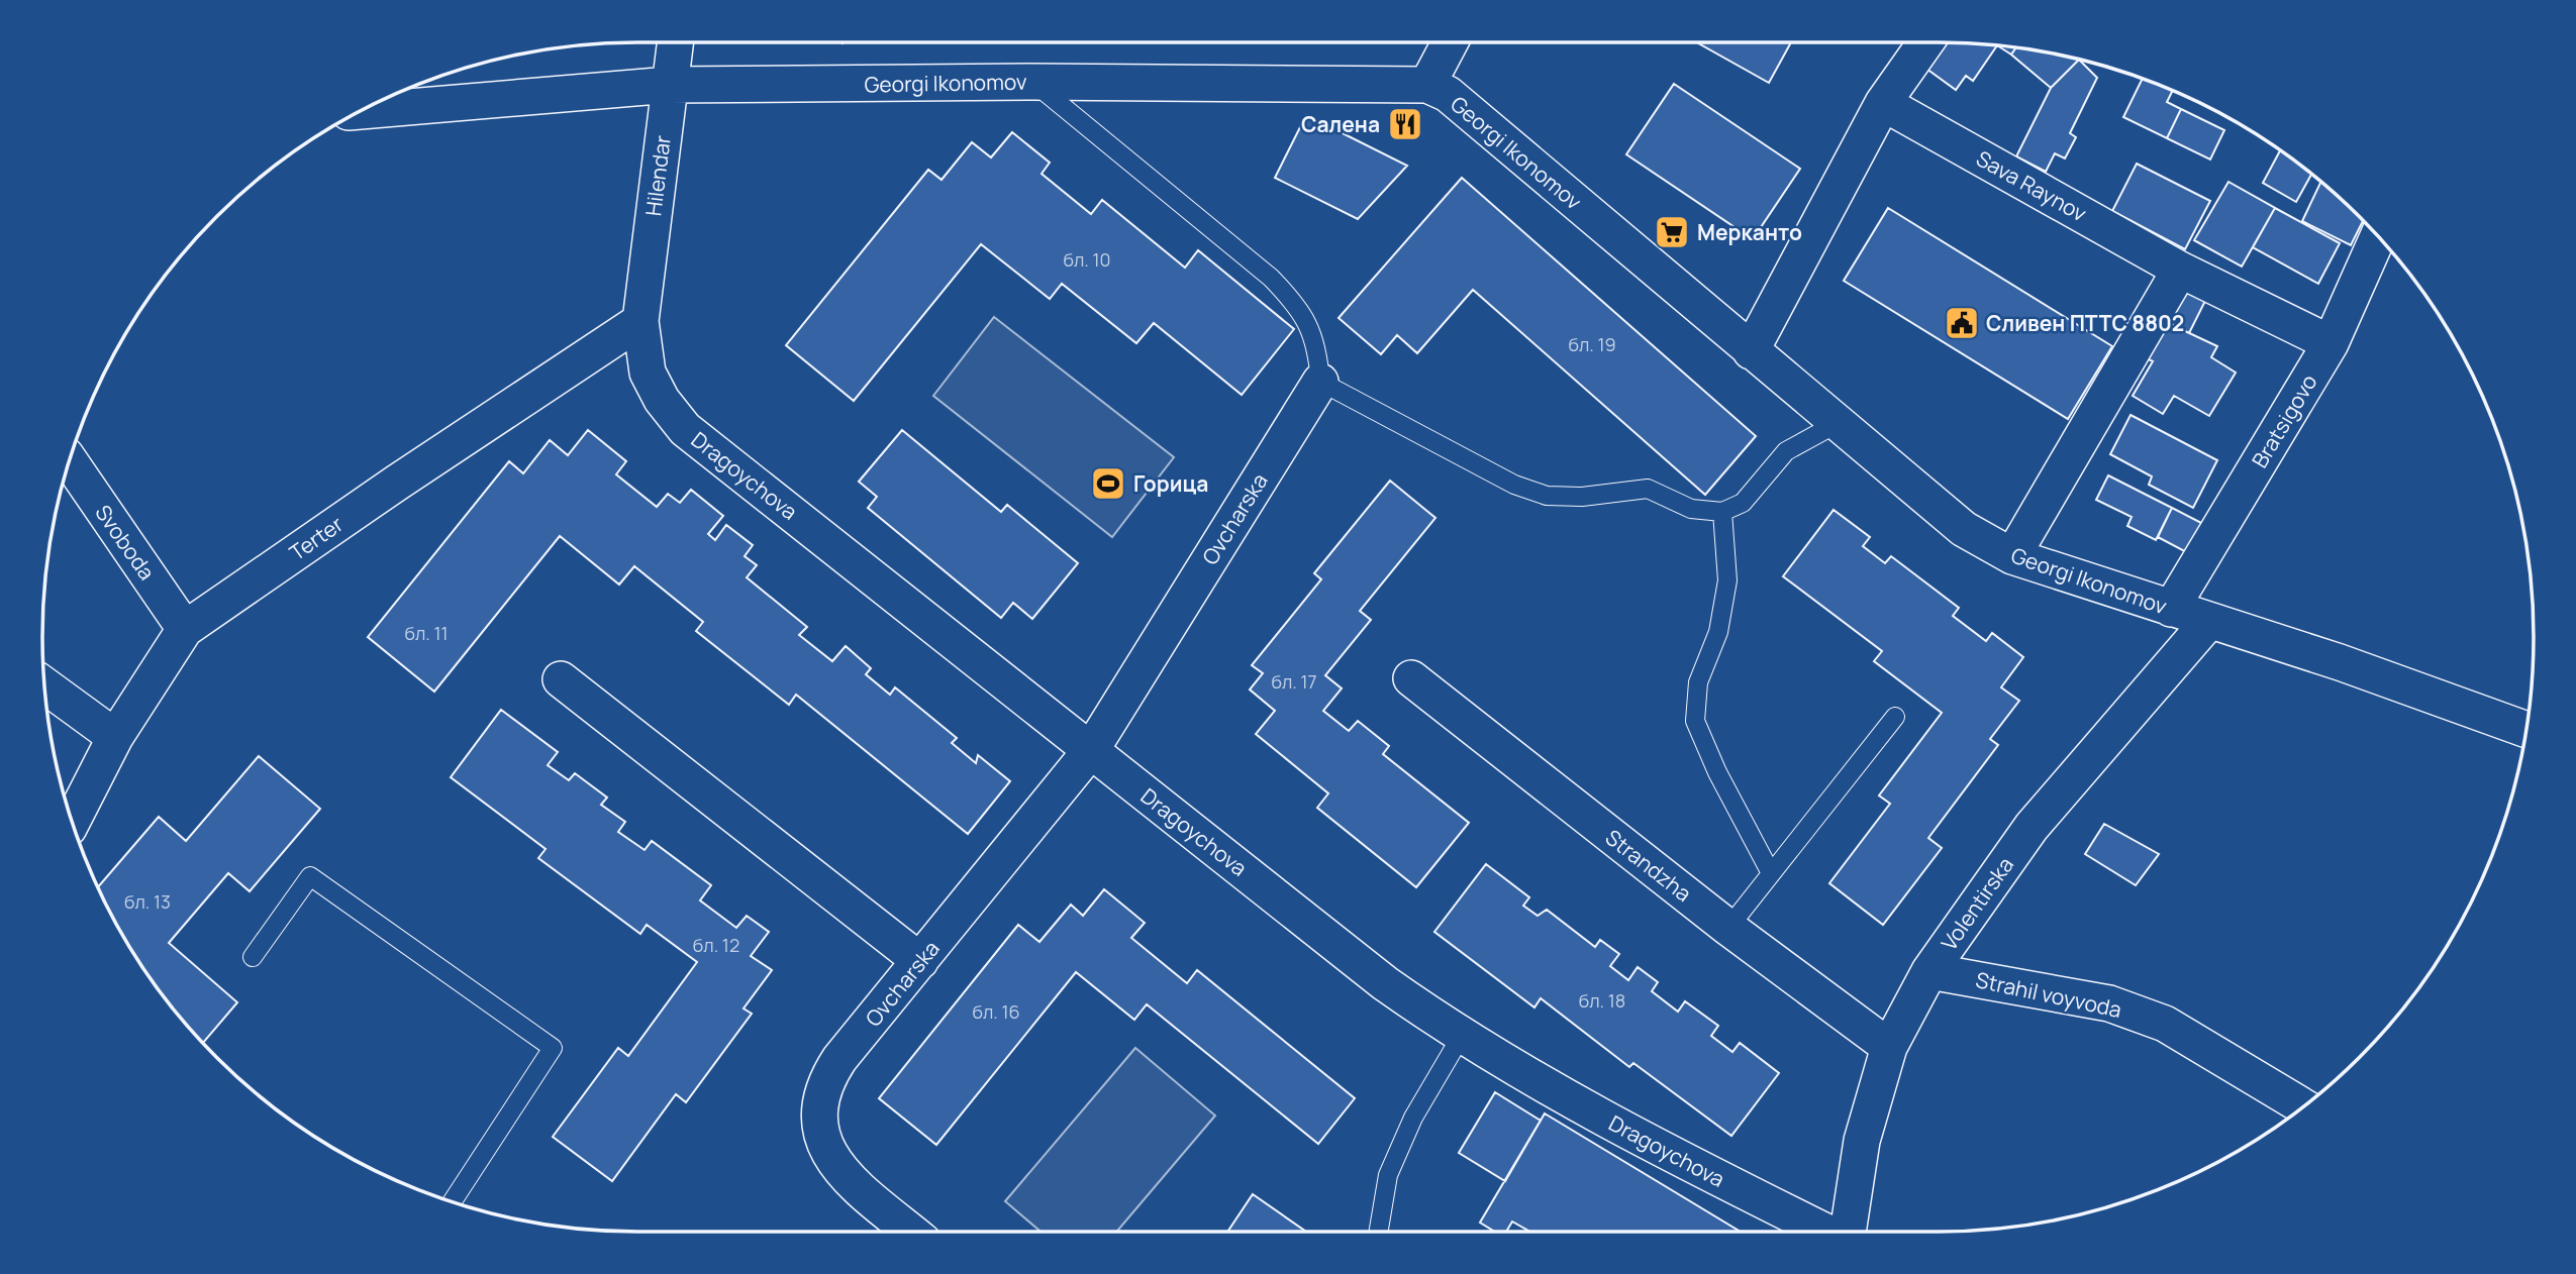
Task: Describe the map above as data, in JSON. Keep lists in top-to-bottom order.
{
  "streets": {
    "street": [
      "Georgi Ikonomov",
      "Hilendar",
      "Sava Raynov",
      "Bratsigovo",
      "Dragoychova",
      "Ovcharska",
      "Terter",
      "Svoboda",
      "Strandzha",
      "Volentirska",
      "Strahil voyvoda"
    ]
  },
  "crossings": [
    ["Georgi Ikonomov", "Hilendar"],
    ["Georgi Ikonomov", "Bratsigovo"],
    ["Georgi Ikonomov", "Volentirska"],
    ["Hilendar", "Dragoychova"],
    ["Hilendar", "Terter"],
    ["Sava Raynov", "Bratsigovo"],
    ["Dragoychova", "Ovcharska"],
    ["Dragoychova", "Terter"],
    ["Terter", "Svoboda"],
    ["Strandzha", "Volentirska"],
    ["Volentirska", "Strahil voyvoda"]
  ],
  "places": {
    "restaurant": ["Салена"],
    "supermarket": ["Мерканто"],
    "public building": ["Сливен ПТТС 8802"],
    "sports": ["Горица"]
  },
  "house_numbers": [
    "бл. 10",
    "бл. 19",
    "бл. 11",
    "бл. 17",
    "бл. 13",
    "бл. 12",
    "бл. 18",
    "бл. 16"
  ]
}
